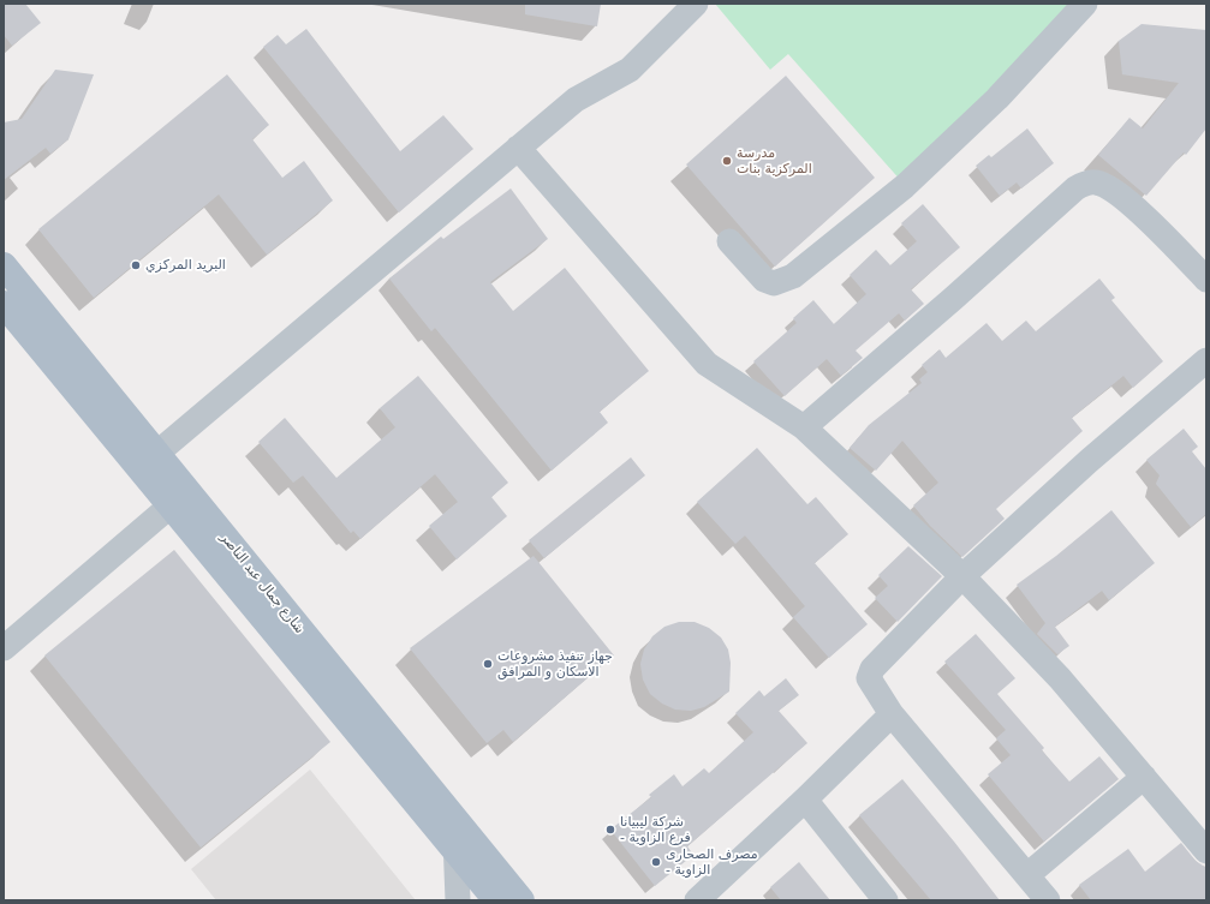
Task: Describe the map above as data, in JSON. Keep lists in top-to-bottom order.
{
  "streets": {
    "main road": ["شارع جمال عبد الناصر"]
  },
  "places": [
    "مدرسة المركزية بنات",
    "البريد المركزي",
    "جهاز تنفيذ مشروعات الاسكان و المرافق",
    "شركة ليبيانا - فرع الزاوية",
    "مصرف الصحارى - الزاوية"
  ]
}
